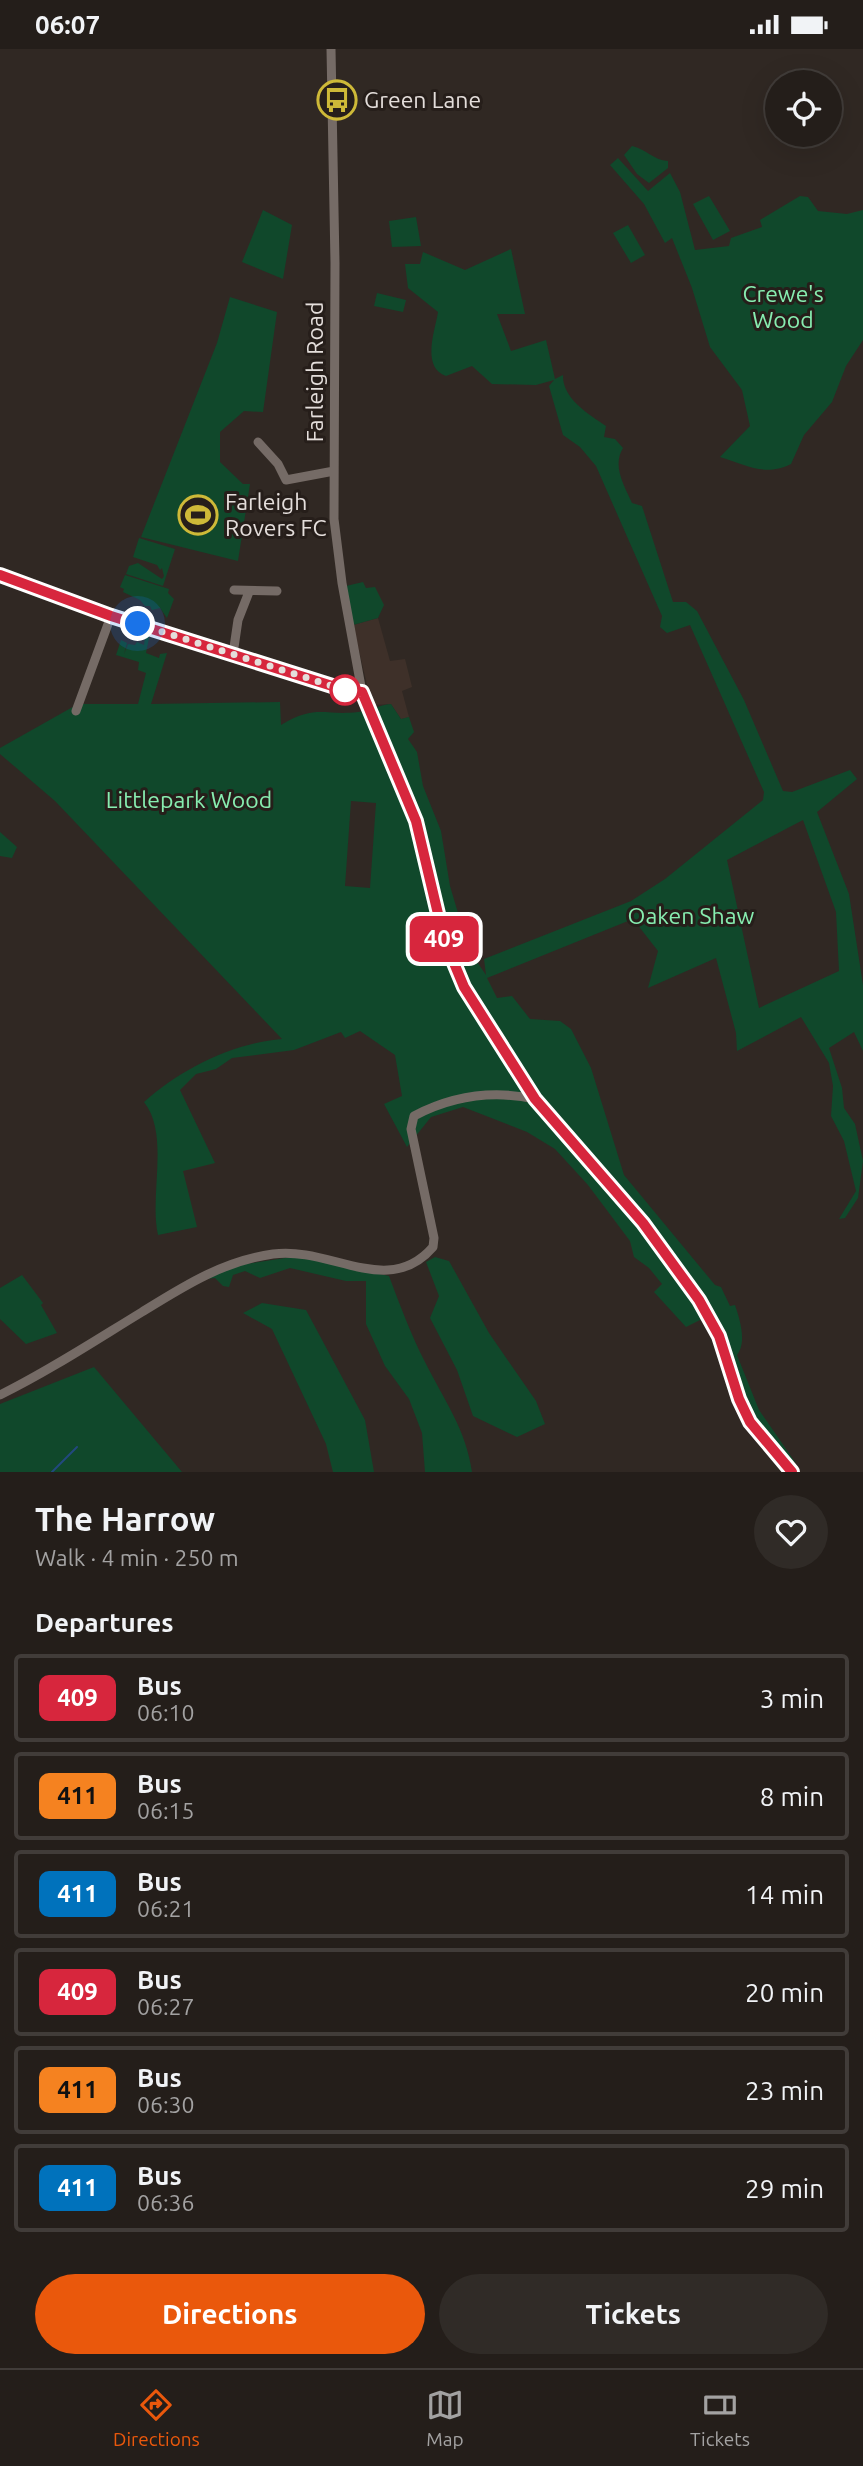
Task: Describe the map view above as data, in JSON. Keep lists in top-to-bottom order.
{
  "streets": {
    "street": ["Farleigh Road"]
  },
  "parks": ["Crewe's Wood", "Littlepark Wood", "Oaken Shaw"],
  "places": {
    "bus stop": ["Green Lane"],
    "sports": ["Farleigh Rovers FC"]
  },
  "lines": ["bus line 409"],
  "page": {
    "status": "06:07",
    "on_map": "409",
    "heading": [
      ["The Harrow", "Walk · 4 min · 250 m"],
      "Departures"
    ],
    "list": [
      {
        "mark": "409",
        "name": "Bus",
        "note": "06:10",
        "value": "3 min"
      },
      {
        "mark": "411",
        "name": "Bus",
        "note": "06:15",
        "value": "8 min"
      },
      {
        "mark": "411",
        "name": "Bus",
        "note": "06:21",
        "value": "14 min"
      },
      {
        "mark": "409",
        "name": "Bus",
        "note": "06:27",
        "value": "20 min"
      },
      {
        "mark": "411",
        "name": "Bus",
        "note": "06:30",
        "value": "23 min"
      },
      {
        "mark": "411",
        "name": "Bus",
        "note": "06:36",
        "value": "29 min"
      }
    ],
    "buttons": ["Directions", "Tickets"],
    "tabs": ["Directions", "Map", "Tickets"]
  }
}
